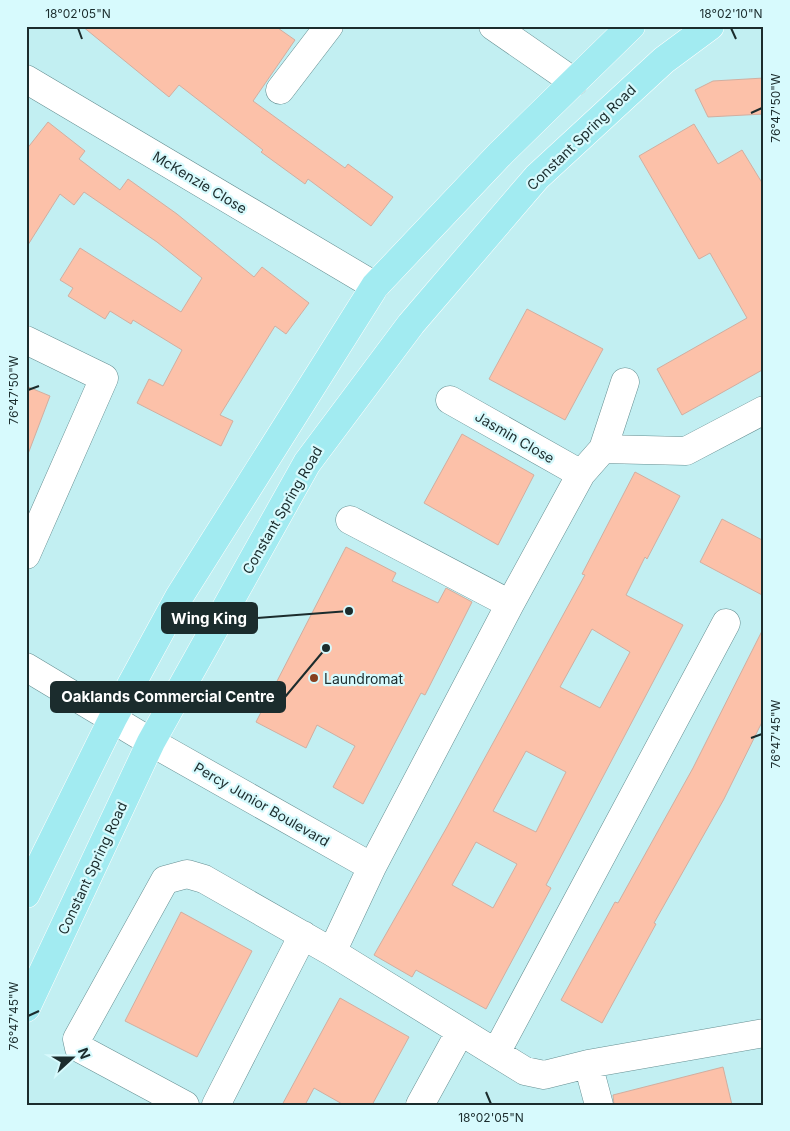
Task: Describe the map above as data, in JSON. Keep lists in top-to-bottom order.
{
  "streets": {
    "main road": ["Constant Spring Road"],
    "street": ["McKenzie Close", "Jasmin Close", "Percy Junior Boulevard"]
  },
  "crossings": [
    ["Constant Spring Road", "Percy Junior Boulevard"]
  ],
  "places": ["Wing King", "Oaklands Commercial Centre", "Laundromat"],
  "north": "right",
  "coordinates": [
    "18°02'05\"N",
    "18°02'10\"N",
    "76°47'50\"W",
    "76°47'45\"W"
  ]
}
